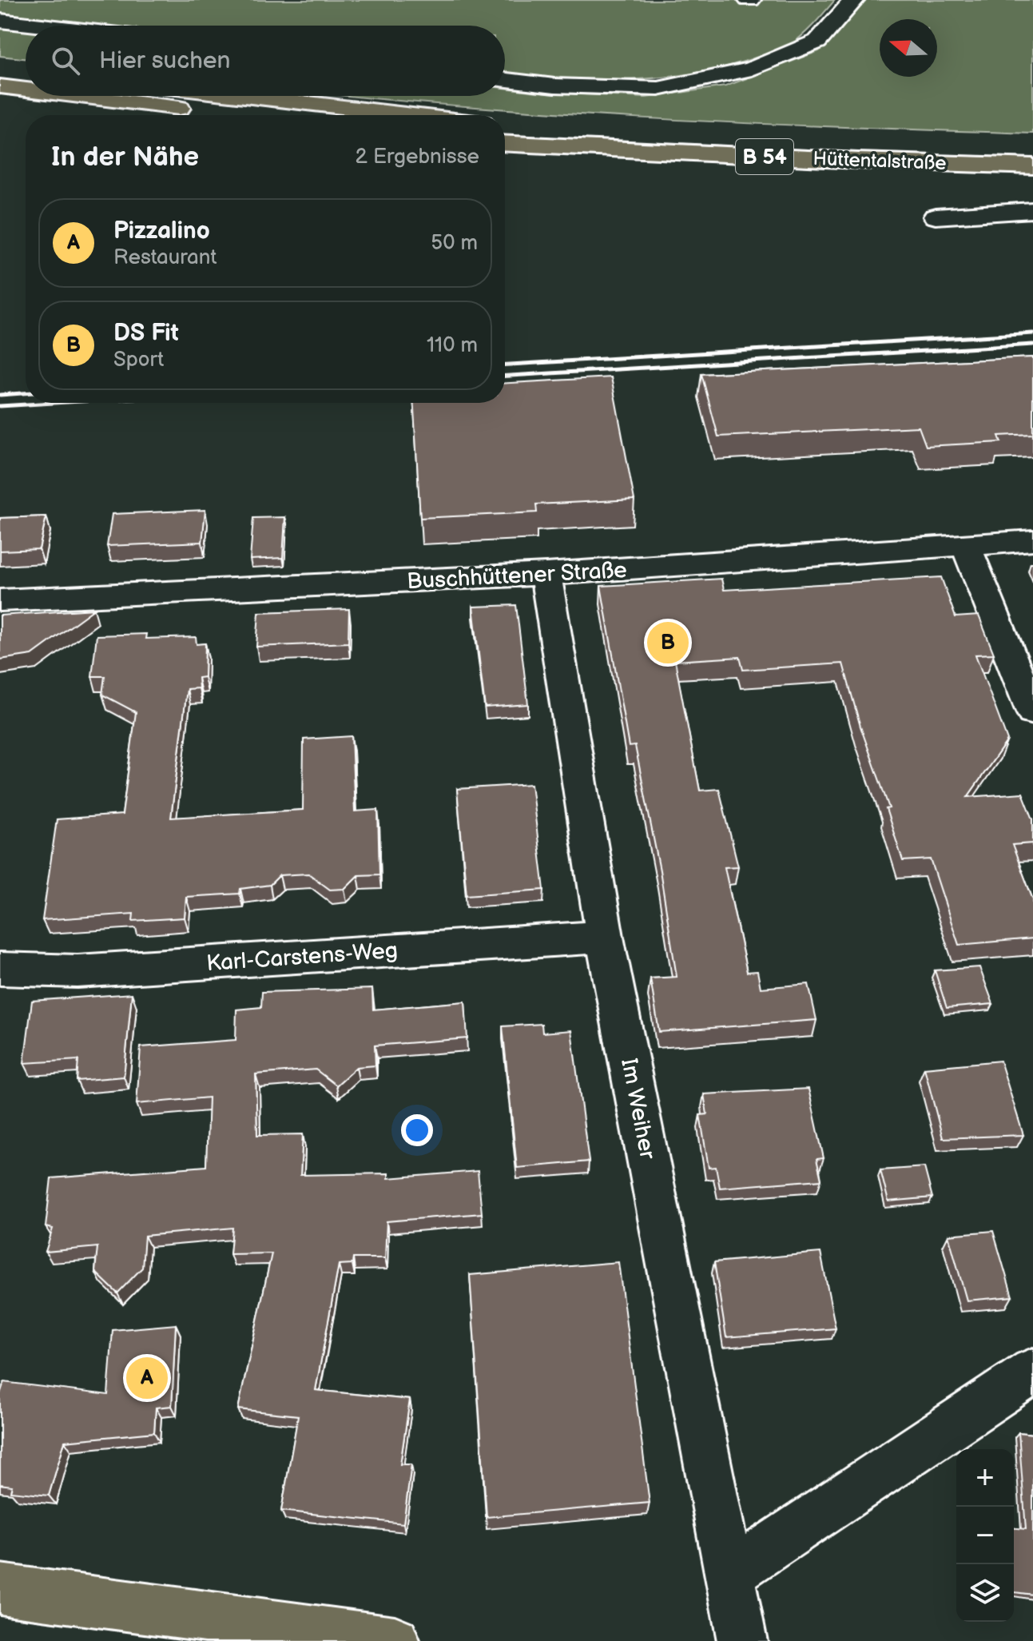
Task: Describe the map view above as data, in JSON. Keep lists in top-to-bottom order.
{
  "streets": {
    "main road": ["B 54", "Hüttentalstraße"],
    "street": ["Buschhüttener Straße", "Karl-Carstens-Weg", "Im Weiher"]
  },
  "crossings": [
    ["Buschhüttener Straße", "Im Weiher"],
    ["Karl-Carstens-Weg", "Im Weiher"]
  ],
  "north": "left",
  "page": {
    "search": "Hier suchen",
    "heading": ["In der Nähe", "2 Ergebnisse"],
    "list": [
      {
        "mark": "A",
        "name": "Pizzalino",
        "note": "Restaurant",
        "value": "50 m"
      },
      {
        "mark": "B",
        "name": "DS Fit",
        "note": "Sport",
        "value": "110 m"
      }
    ],
    "pins": ["B", "A"],
    "map_buttons": ["+", "−"]
  }
}
